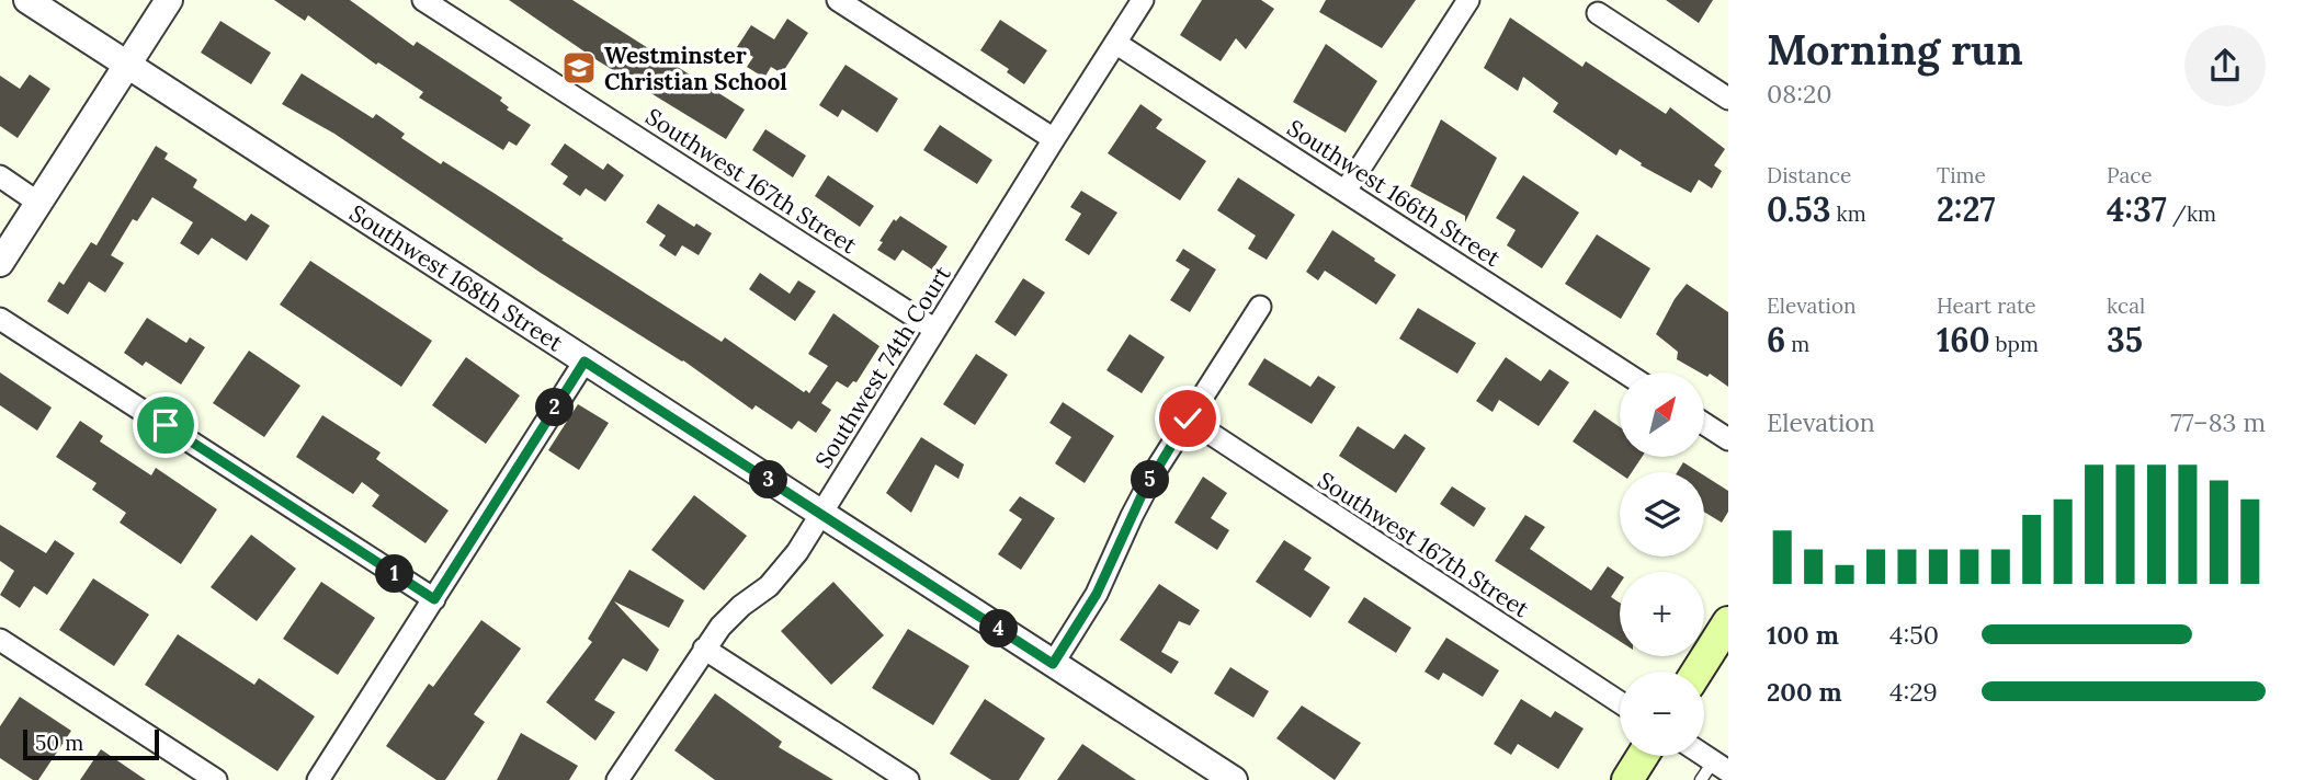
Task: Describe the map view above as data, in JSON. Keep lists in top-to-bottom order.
{
  "streets": {
    "street": [
      "Southwest 167th Street",
      "Southwest 166th Street",
      "Southwest 168th Street",
      "Southwest 74th Court"
    ]
  },
  "crossings": [
    ["Southwest 167th Street", "Southwest 74th Court"],
    ["Southwest 166th Street", "Southwest 74th Court"],
    ["Southwest 168th Street", "Southwest 74th Court"]
  ],
  "places": {
    "school or university": ["Westminster Christian School"]
  },
  "scale_bar": "50 m",
  "north": "top right",
  "page": {
    "heading": ["Morning run", "08:20"],
    "stats": [
      ["Distance", "0.53 km"],
      ["Time", "2:27"],
      ["Pace", "4:37 /km"],
      ["Elevation", "6 m"],
      ["Heart rate", "160 bpm"],
      ["kcal", "35"]
    ],
    "map_buttons": ["+", "−"],
    "pins": [
      "2",
      "3",
      "5",
      "1",
      "4"
    ],
    "chart": ["Elevation", "77–83 m"],
    "list": [
      {
        "name": "100 m",
        "note": "4:50"
      },
      {
        "name": "200 m",
        "note": "4:29"
      }
    ],
    "scale": "50 m"
  }
}
